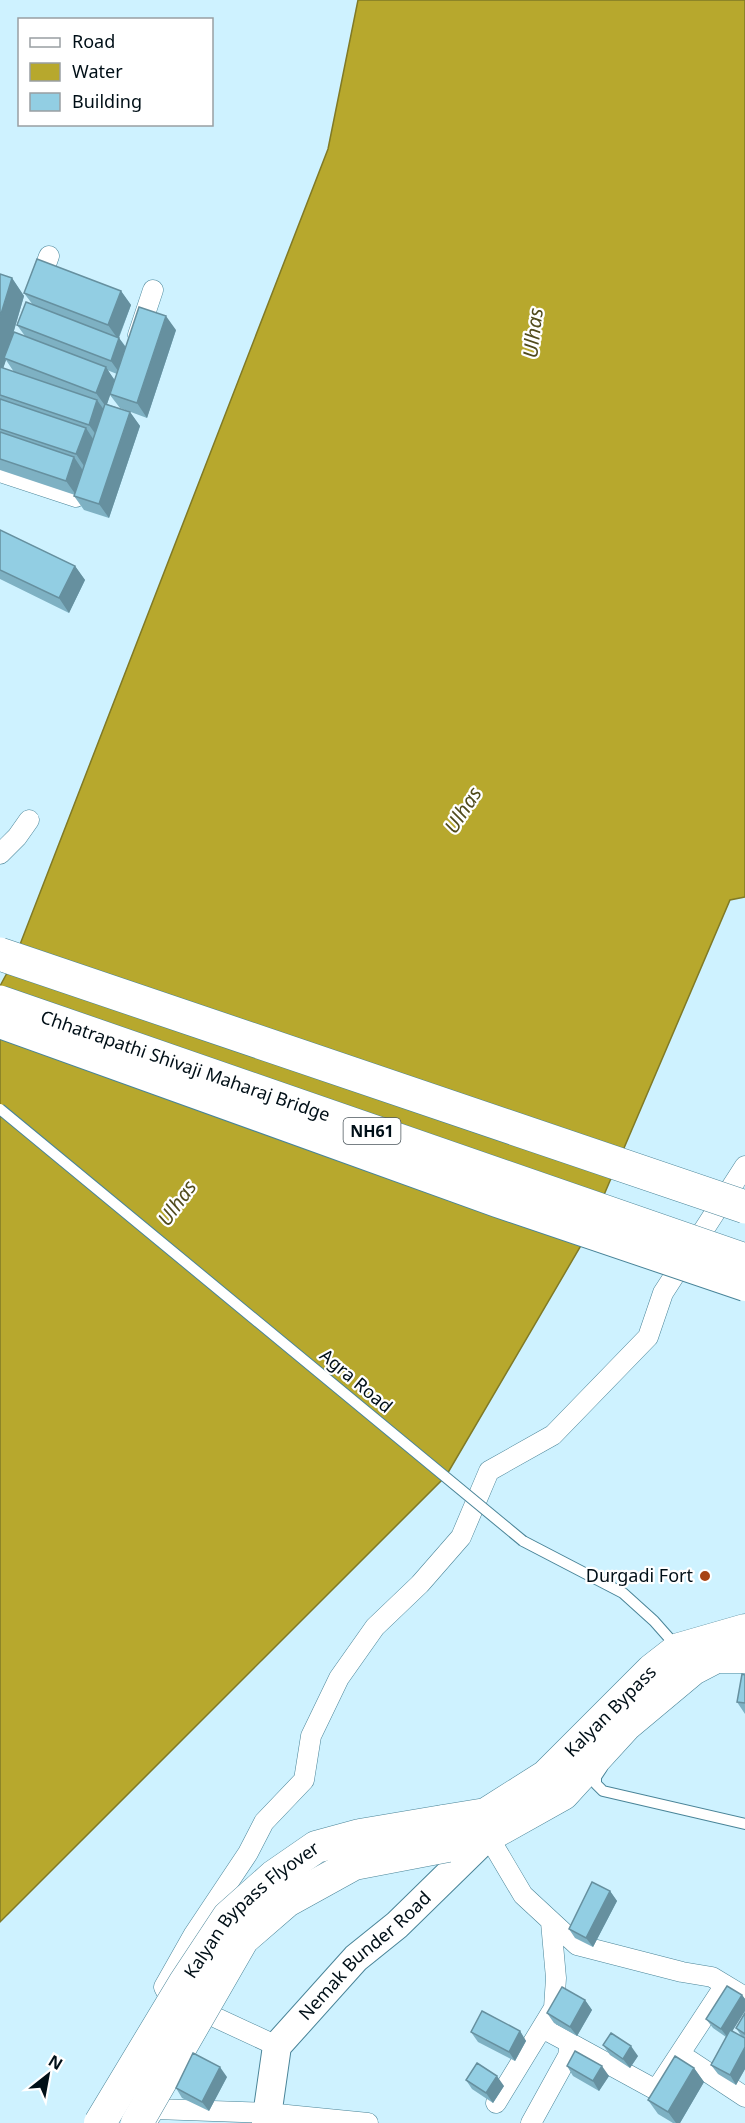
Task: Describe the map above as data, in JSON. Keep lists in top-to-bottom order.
{
  "streets": {
    "highway": ["Chhatrapathi Shivaji Maharaj Bridge", "NH61"],
    "main road": ["Kalyan Bypass", "Kalyan Bypass Flyover"],
    "street": ["Nemak Bunder Road"],
    "lane": ["Agra Road"]
  },
  "crossings": [
    ["Agra Road", "Kalyan Bypass"],
    ["Kalyan Bypass", "Kalyan Bypass Flyover"],
    ["Kalyan Bypass", "Nemak Bunder Road"],
    ["Kalyan Bypass Flyover", "Nemak Bunder Road"]
  ],
  "water": ["Ulhas"],
  "places": ["Durgadi Fort"],
  "legend": ["Road", "Water", "Building"],
  "north": "top right"
}
